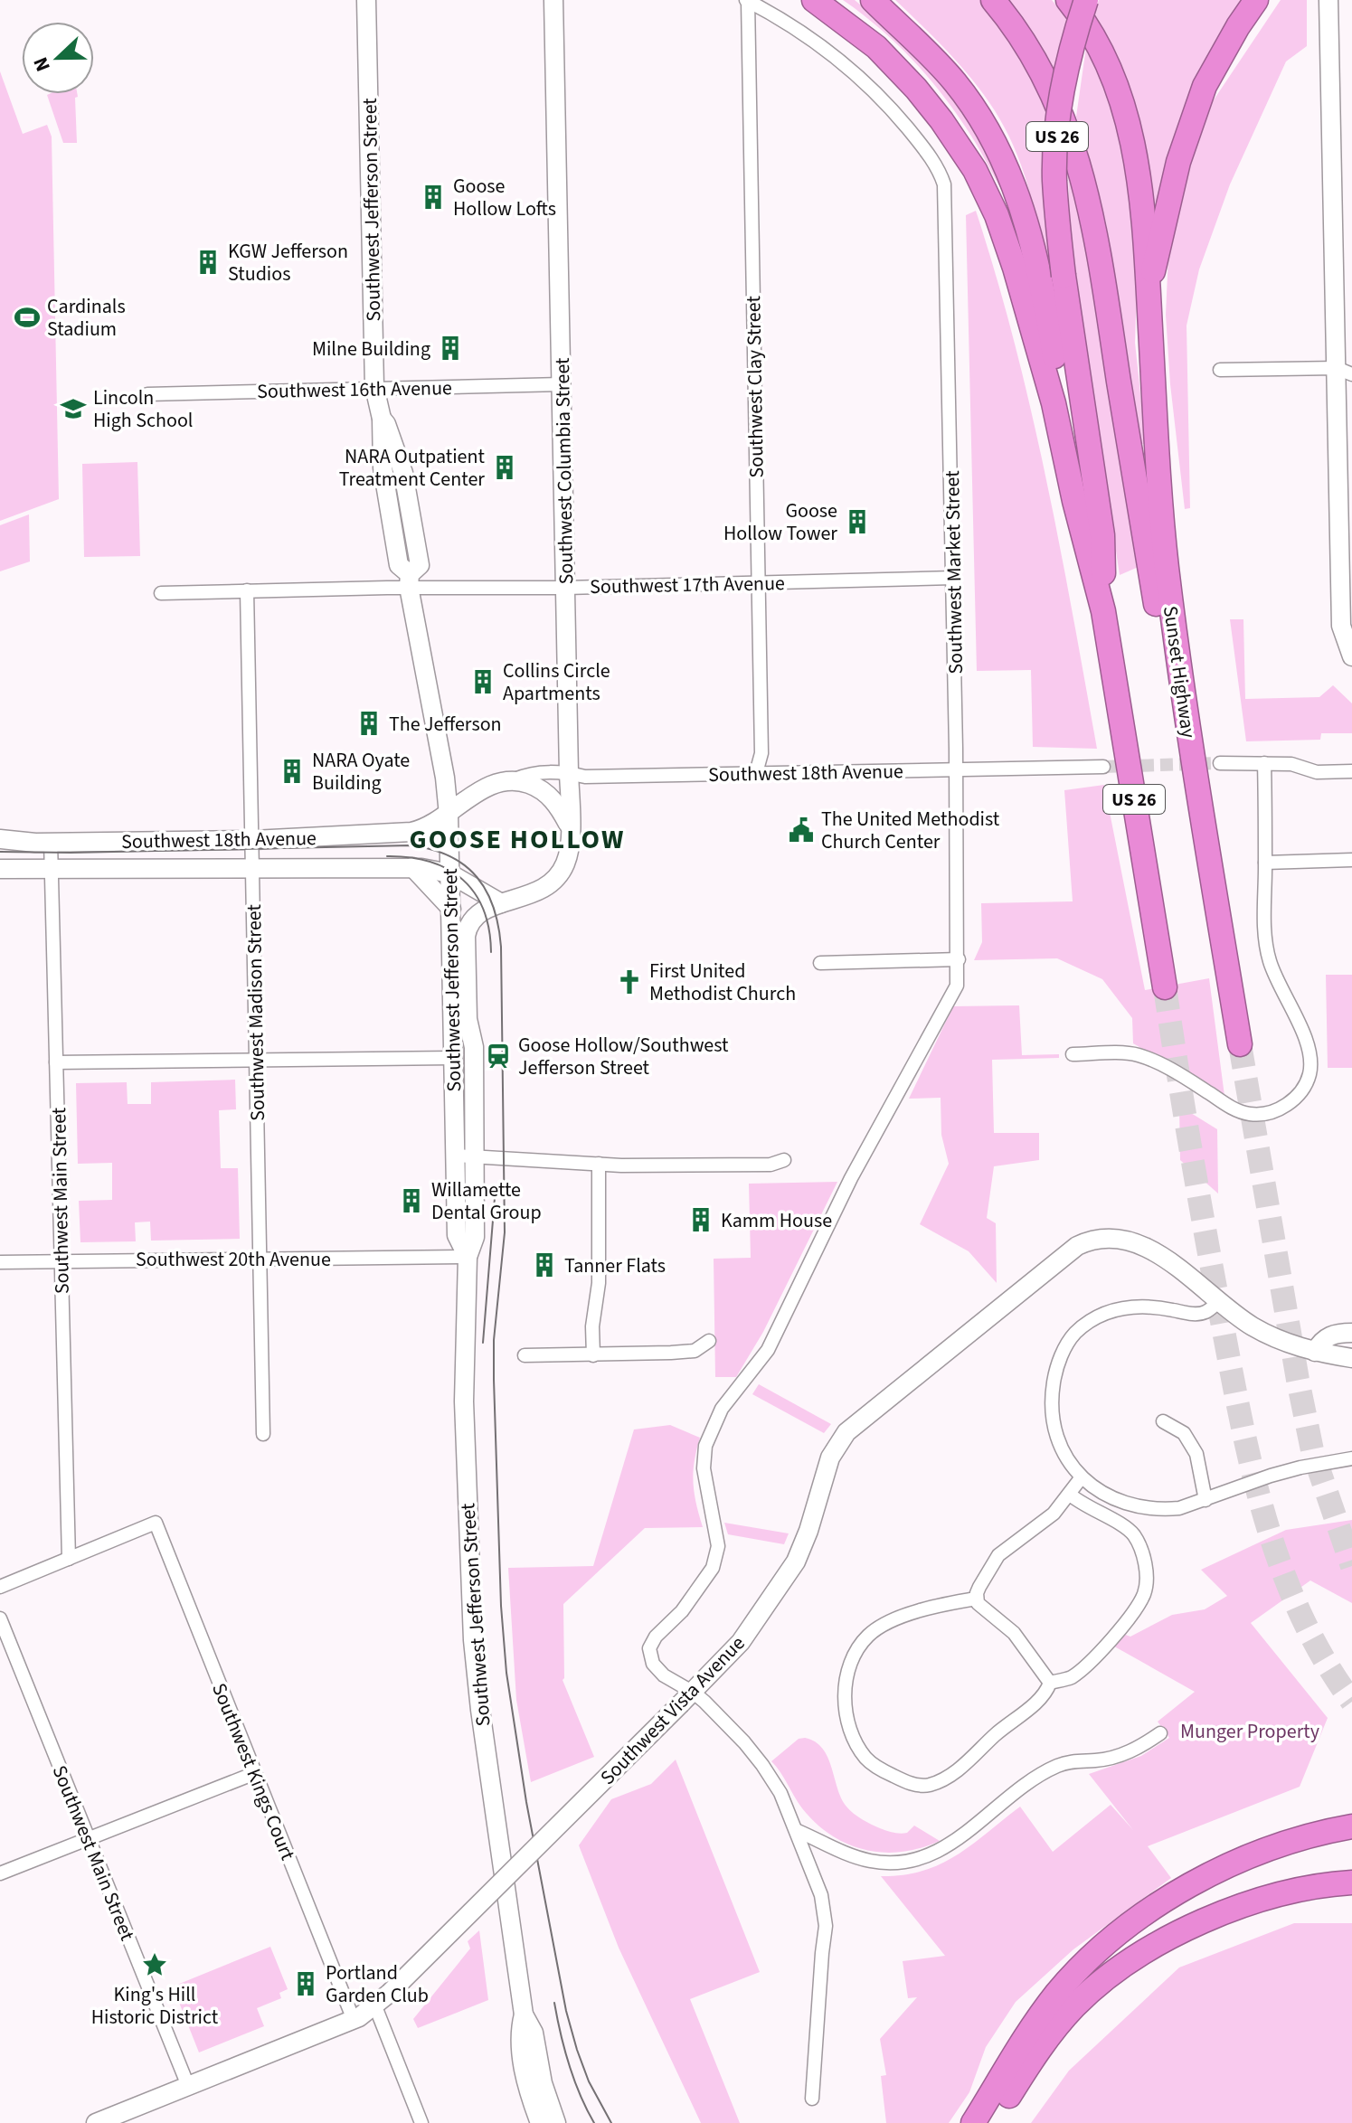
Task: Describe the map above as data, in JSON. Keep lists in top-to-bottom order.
{
  "streets": {
    "highway": ["US 26", "Sunset Highway"],
    "main road": [
      "Southwest Jefferson Street",
      "Southwest Columbia Street",
      "Southwest 18th Avenue",
      "Southwest Vista Avenue"
    ],
    "street": [
      "Southwest Clay Street",
      "Southwest 16th Avenue",
      "Southwest Market Street",
      "Southwest 17th Avenue",
      "Southwest Madison Street",
      "Southwest Main Street",
      "Southwest 20th Avenue",
      "Southwest Kings Court"
    ]
  },
  "crossings": [
    ["Southwest Jefferson Street", "Southwest 16th Avenue"],
    ["Southwest Jefferson Street", "Southwest Columbia Street"],
    ["Southwest Jefferson Street", "Southwest 17th Avenue"],
    ["Southwest Jefferson Street", "Southwest 18th Avenue"],
    ["Southwest Jefferson Street", "Southwest 20th Avenue"],
    ["Southwest Clay Street", "Southwest Market Street"],
    ["Southwest Clay Street", "Southwest 17th Avenue"],
    ["Southwest Clay Street", "Southwest 18th Avenue"],
    ["Southwest 16th Avenue", "Southwest Columbia Street"],
    ["Southwest Columbia Street", "Southwest 17th Avenue"],
    ["Southwest Columbia Street", "Southwest 18th Avenue"],
    ["Southwest Market Street", "Southwest 17th Avenue"],
    ["Southwest Market Street", "Southwest 18th Avenue"],
    ["Southwest Market Street", "Southwest Vista Avenue"],
    ["Southwest 17th Avenue", "Southwest Madison Street"],
    ["Southwest 18th Avenue", "Southwest Madison Street"],
    ["Southwest 18th Avenue", "Southwest Main Street"],
    ["Southwest Madison Street", "Southwest 20th Avenue"],
    ["Southwest Main Street", "Southwest 20th Avenue"],
    ["Southwest Main Street", "Southwest Vista Avenue"],
    ["Southwest Main Street", "Southwest Kings Court"],
    ["Southwest Vista Avenue", "Southwest Kings Court"]
  ],
  "districts": ["GOOSE HOLLOW"],
  "parks": ["Munger Property"],
  "places": {
    "building": [
      "Goose Hollow Lofts",
      "KGW Jefferson Studios",
      "Milne Building",
      "NARA Outpatient Treatment Center",
      "Goose Hollow Tower",
      "Collins Circle Apartments",
      "The Jefferson",
      "NARA Oyate Building",
      "Willamette Dental Group",
      "Kamm House",
      "Tanner Flats",
      "Portland Garden Club"
    ],
    "sports": ["Cardinals Stadium"],
    "school or university": ["Lincoln High School"],
    "public building": ["The United Methodist Church Center"],
    "church": ["First United Methodist Church"],
    "station": ["Goose Hollow/Southwest Jefferson Street"],
    "place": ["King's Hill Historic District"]
  },
  "north": "left"
}
